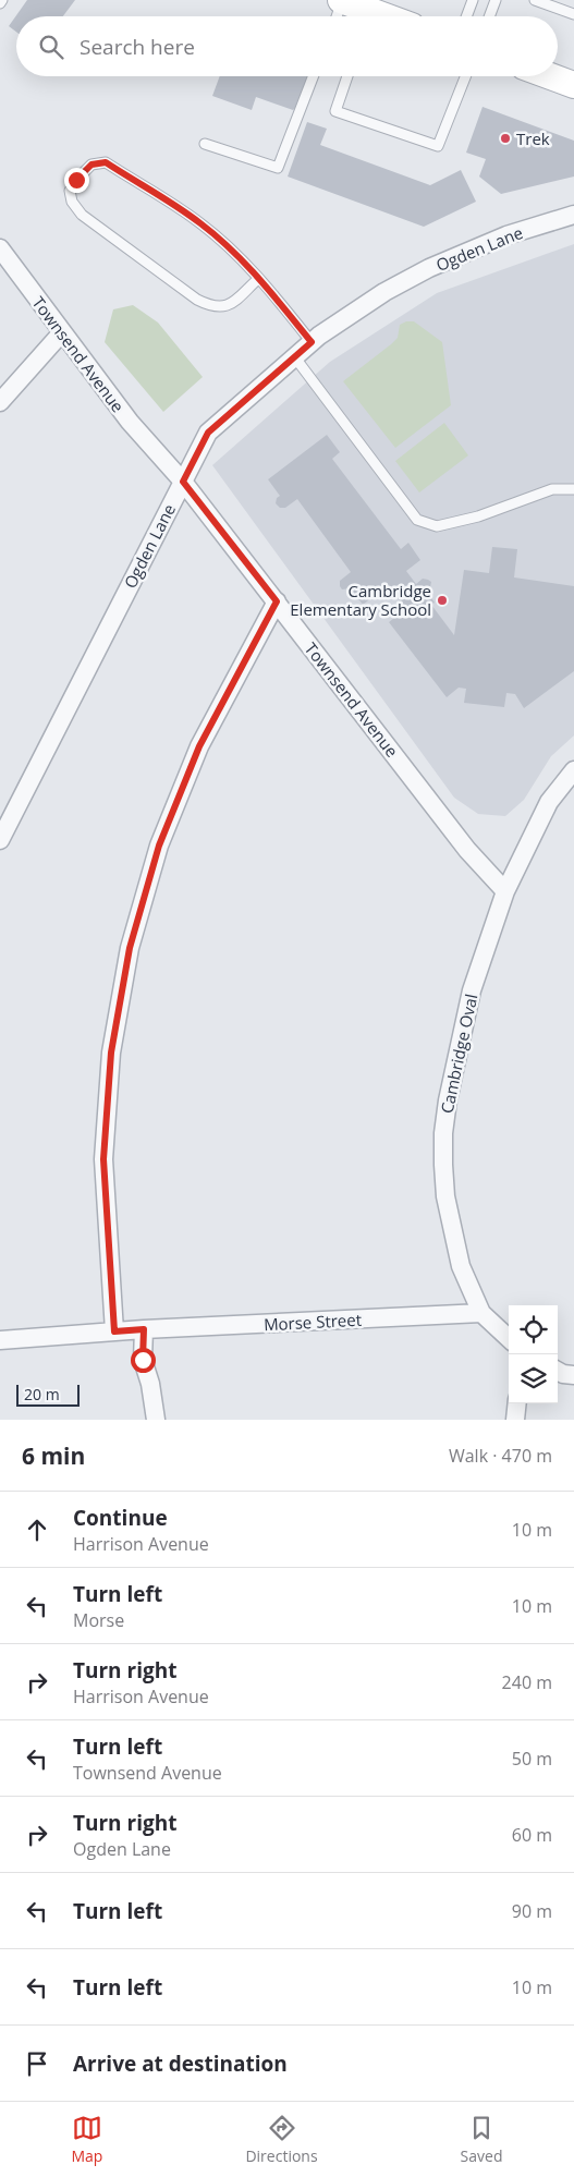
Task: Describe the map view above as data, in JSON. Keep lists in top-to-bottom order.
{
  "streets": {
    "street": [
      "Ogden Lane",
      "Townsend Avenue",
      "Cambridge Oval",
      "Morse Street"
    ]
  },
  "crossings": [
    ["Ogden Lane", "Townsend Avenue"],
    ["Townsend Avenue", "Cambridge Oval"],
    ["Cambridge Oval", "Morse Street"]
  ],
  "places": ["Trek", "Cambridge Elementary School"],
  "scale_bar": "20 m",
  "page": {
    "search": "Search here",
    "scale": "20 m",
    "heading": ["6 min", "Walk · 470 m"],
    "list": [
      ["Continue", "Harrison Avenue", "10 m"],
      ["Turn left", "Morse", "10 m"],
      ["Turn right", "Harrison Avenue", "240 m"],
      ["Turn left", "Townsend Avenue", "50 m"],
      ["Turn right", "Ogden Lane", "60 m"],
      ["Turn left", "90 m"],
      ["Turn left", "10 m"],
      "Arrive at destination"
    ],
    "nav": ["Map", "Directions", "Saved"]
  }
}
